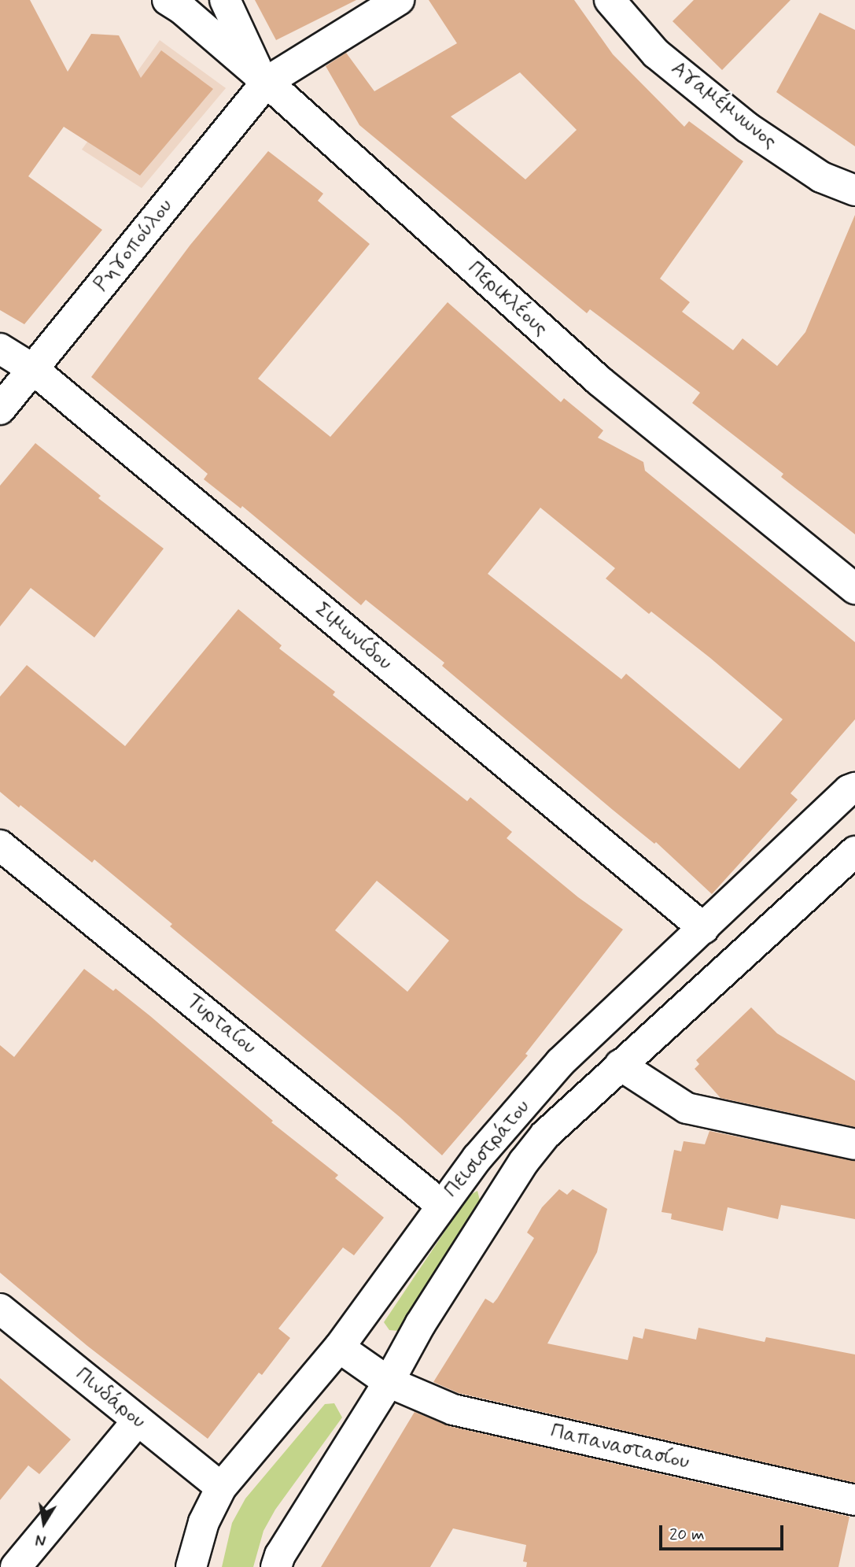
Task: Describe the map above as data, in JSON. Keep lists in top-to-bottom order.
{
  "streets": {
    "street": [
      "Αγαμέμνωνος",
      "Ρηγοπούλου",
      "Περικλέους",
      "Σιμωνίδου",
      "Τυρταίου",
      "Πεισιστράτου",
      "Πινδάρου",
      "Παπαναστασίου"
    ]
  },
  "crossings": [
    ["Ρηγοπούλου", "Περικλέους"],
    ["Ρηγοπούλου", "Σιμωνίδου"],
    ["Σιμωνίδου", "Πεισιστράτου"],
    ["Τυρταίου", "Πεισιστράτου"],
    ["Πεισιστράτου", "Πινδάρου"],
    ["Πεισιστράτου", "Παπαναστασίου"]
  ],
  "scale_bar": "20 m",
  "north": "bottom"
}
